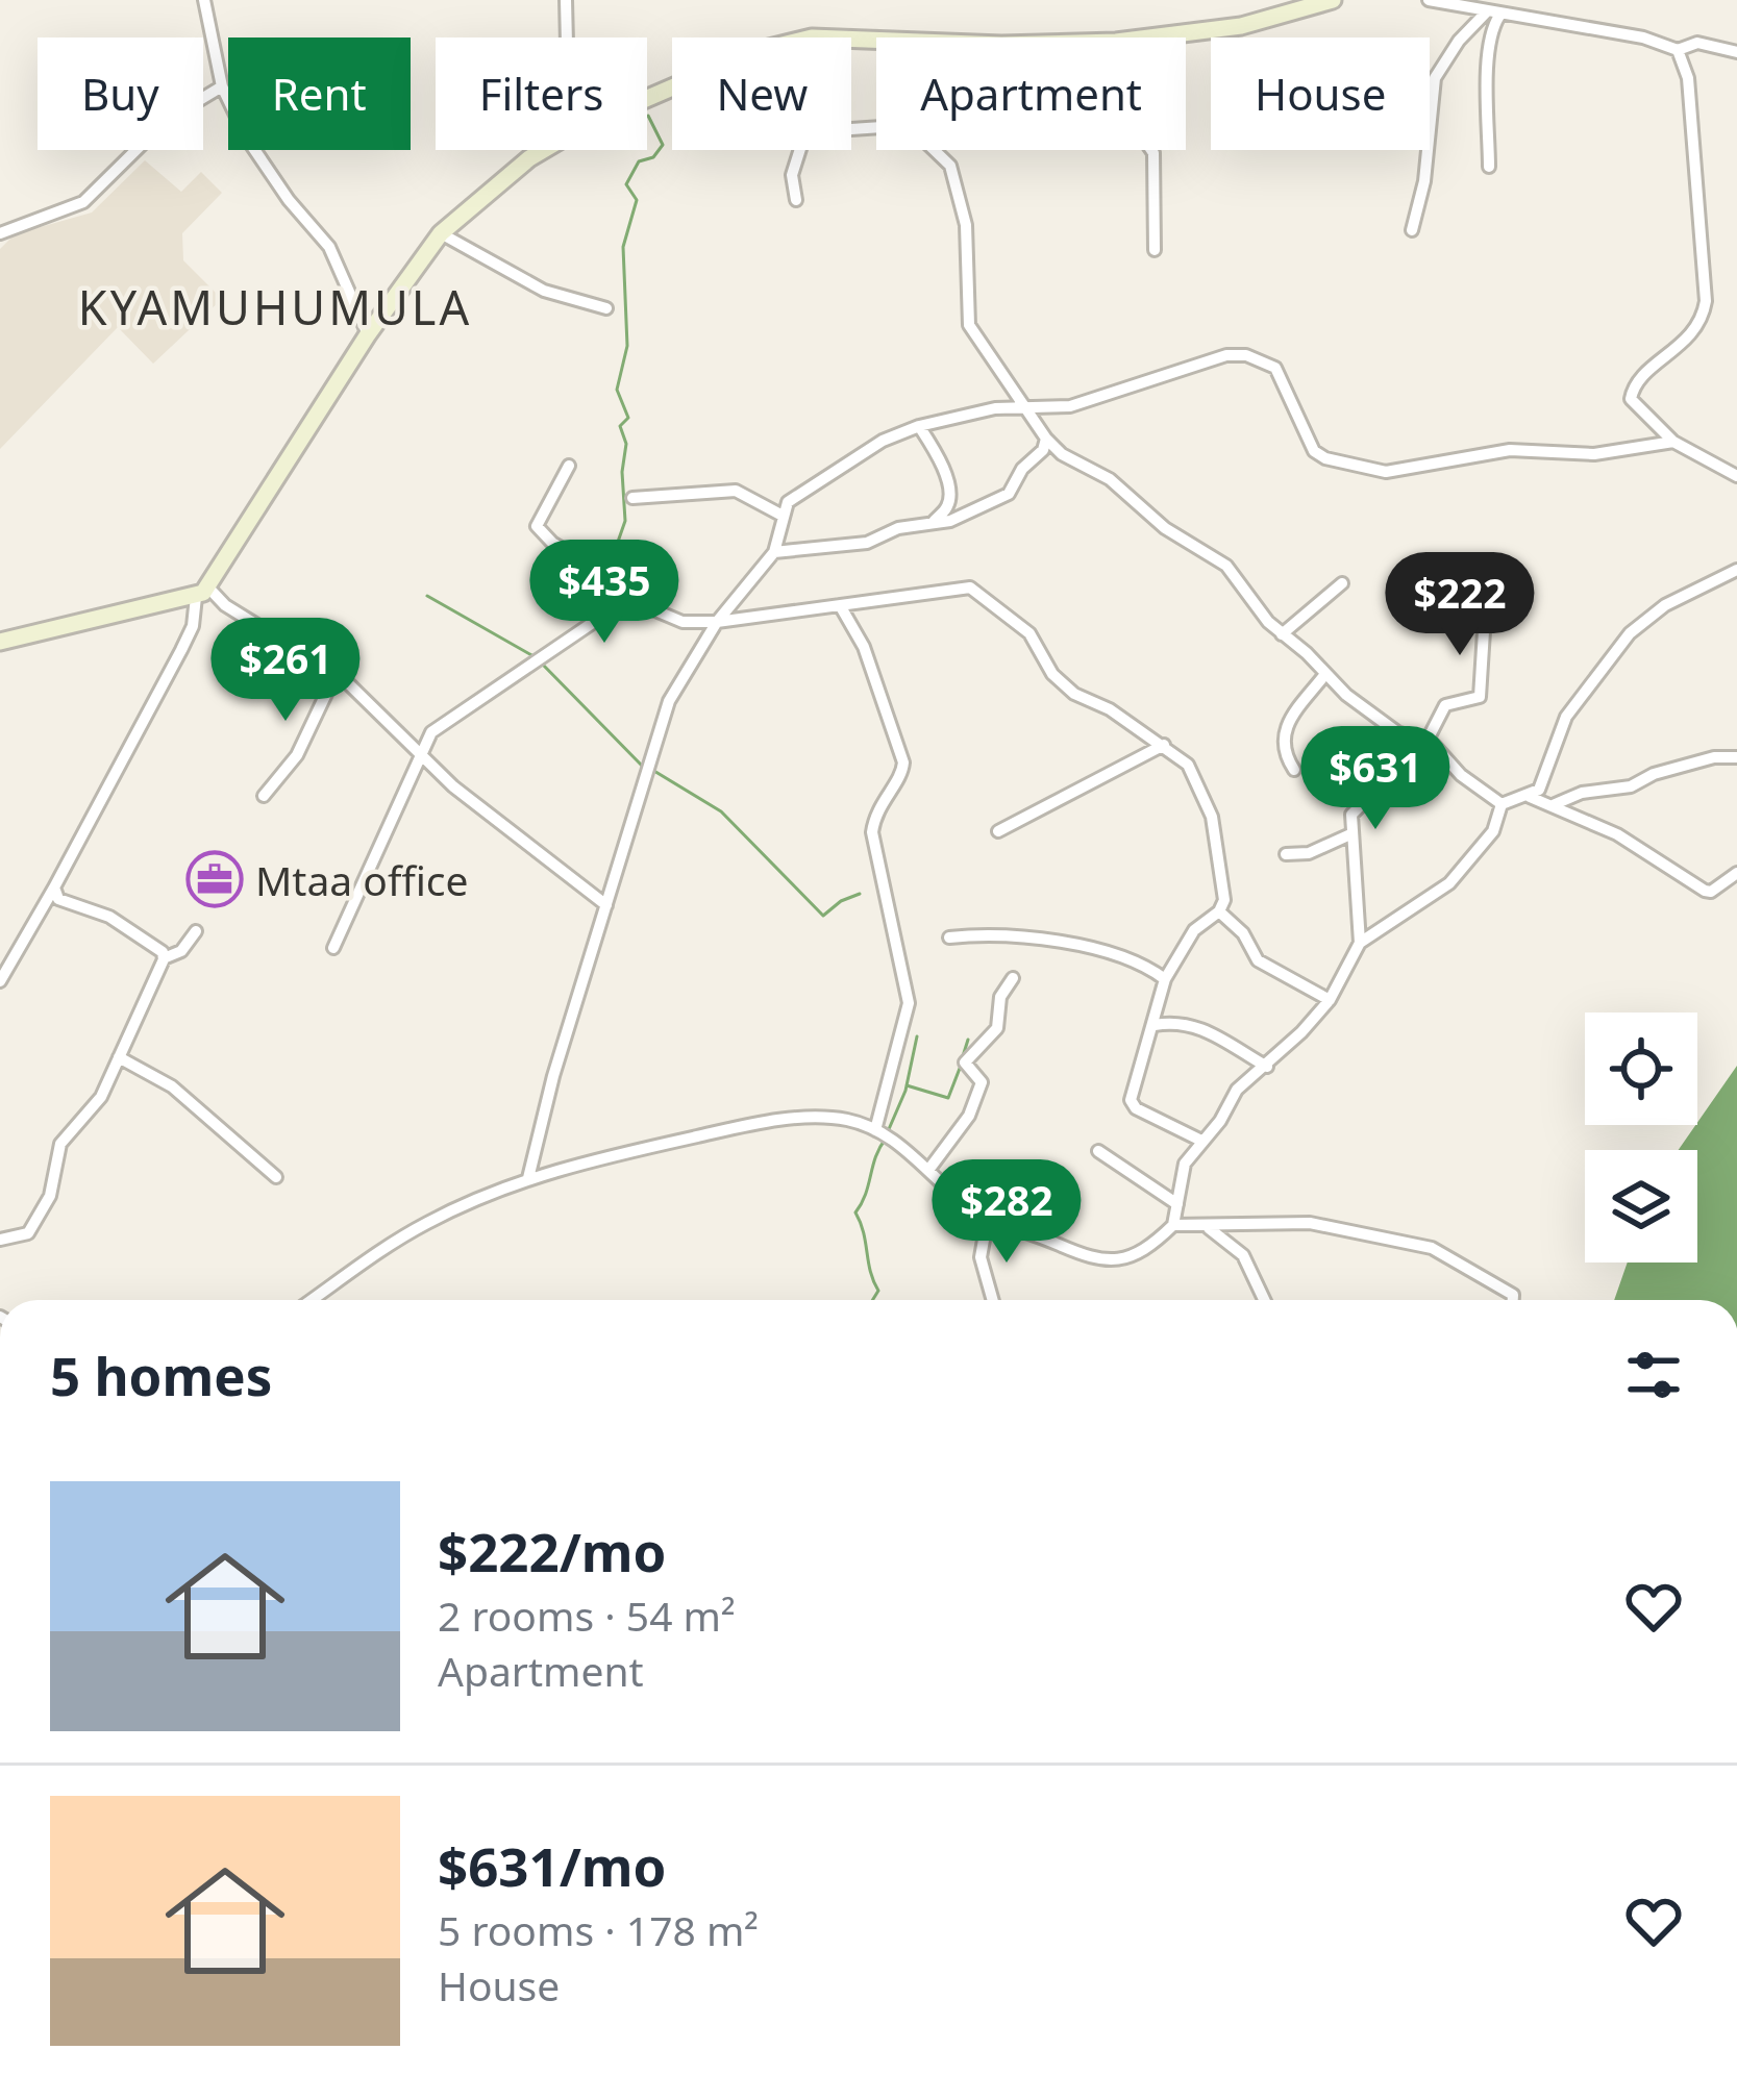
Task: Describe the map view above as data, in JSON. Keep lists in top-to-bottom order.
{
  "districts": ["KYAMUHUMULA"],
  "places": {
    "office": ["Mtaa office"]
  },
  "page": {
    "chip": [
      "Buy",
      "Rent",
      "Filters",
      "New",
      "Apartment",
      "House"
    ],
    "price": [
      "$435",
      "$222",
      "$261",
      "$631",
      "$282"
    ],
    "heading": "5 homes",
    "list": [
      {
        "name": "$222/mo",
        "note": "2 rooms · 54 m² · Apartment"
      },
      {
        "name": "$631/mo",
        "note": "5 rooms · 178 m² · House"
      }
    ]
  }
}
